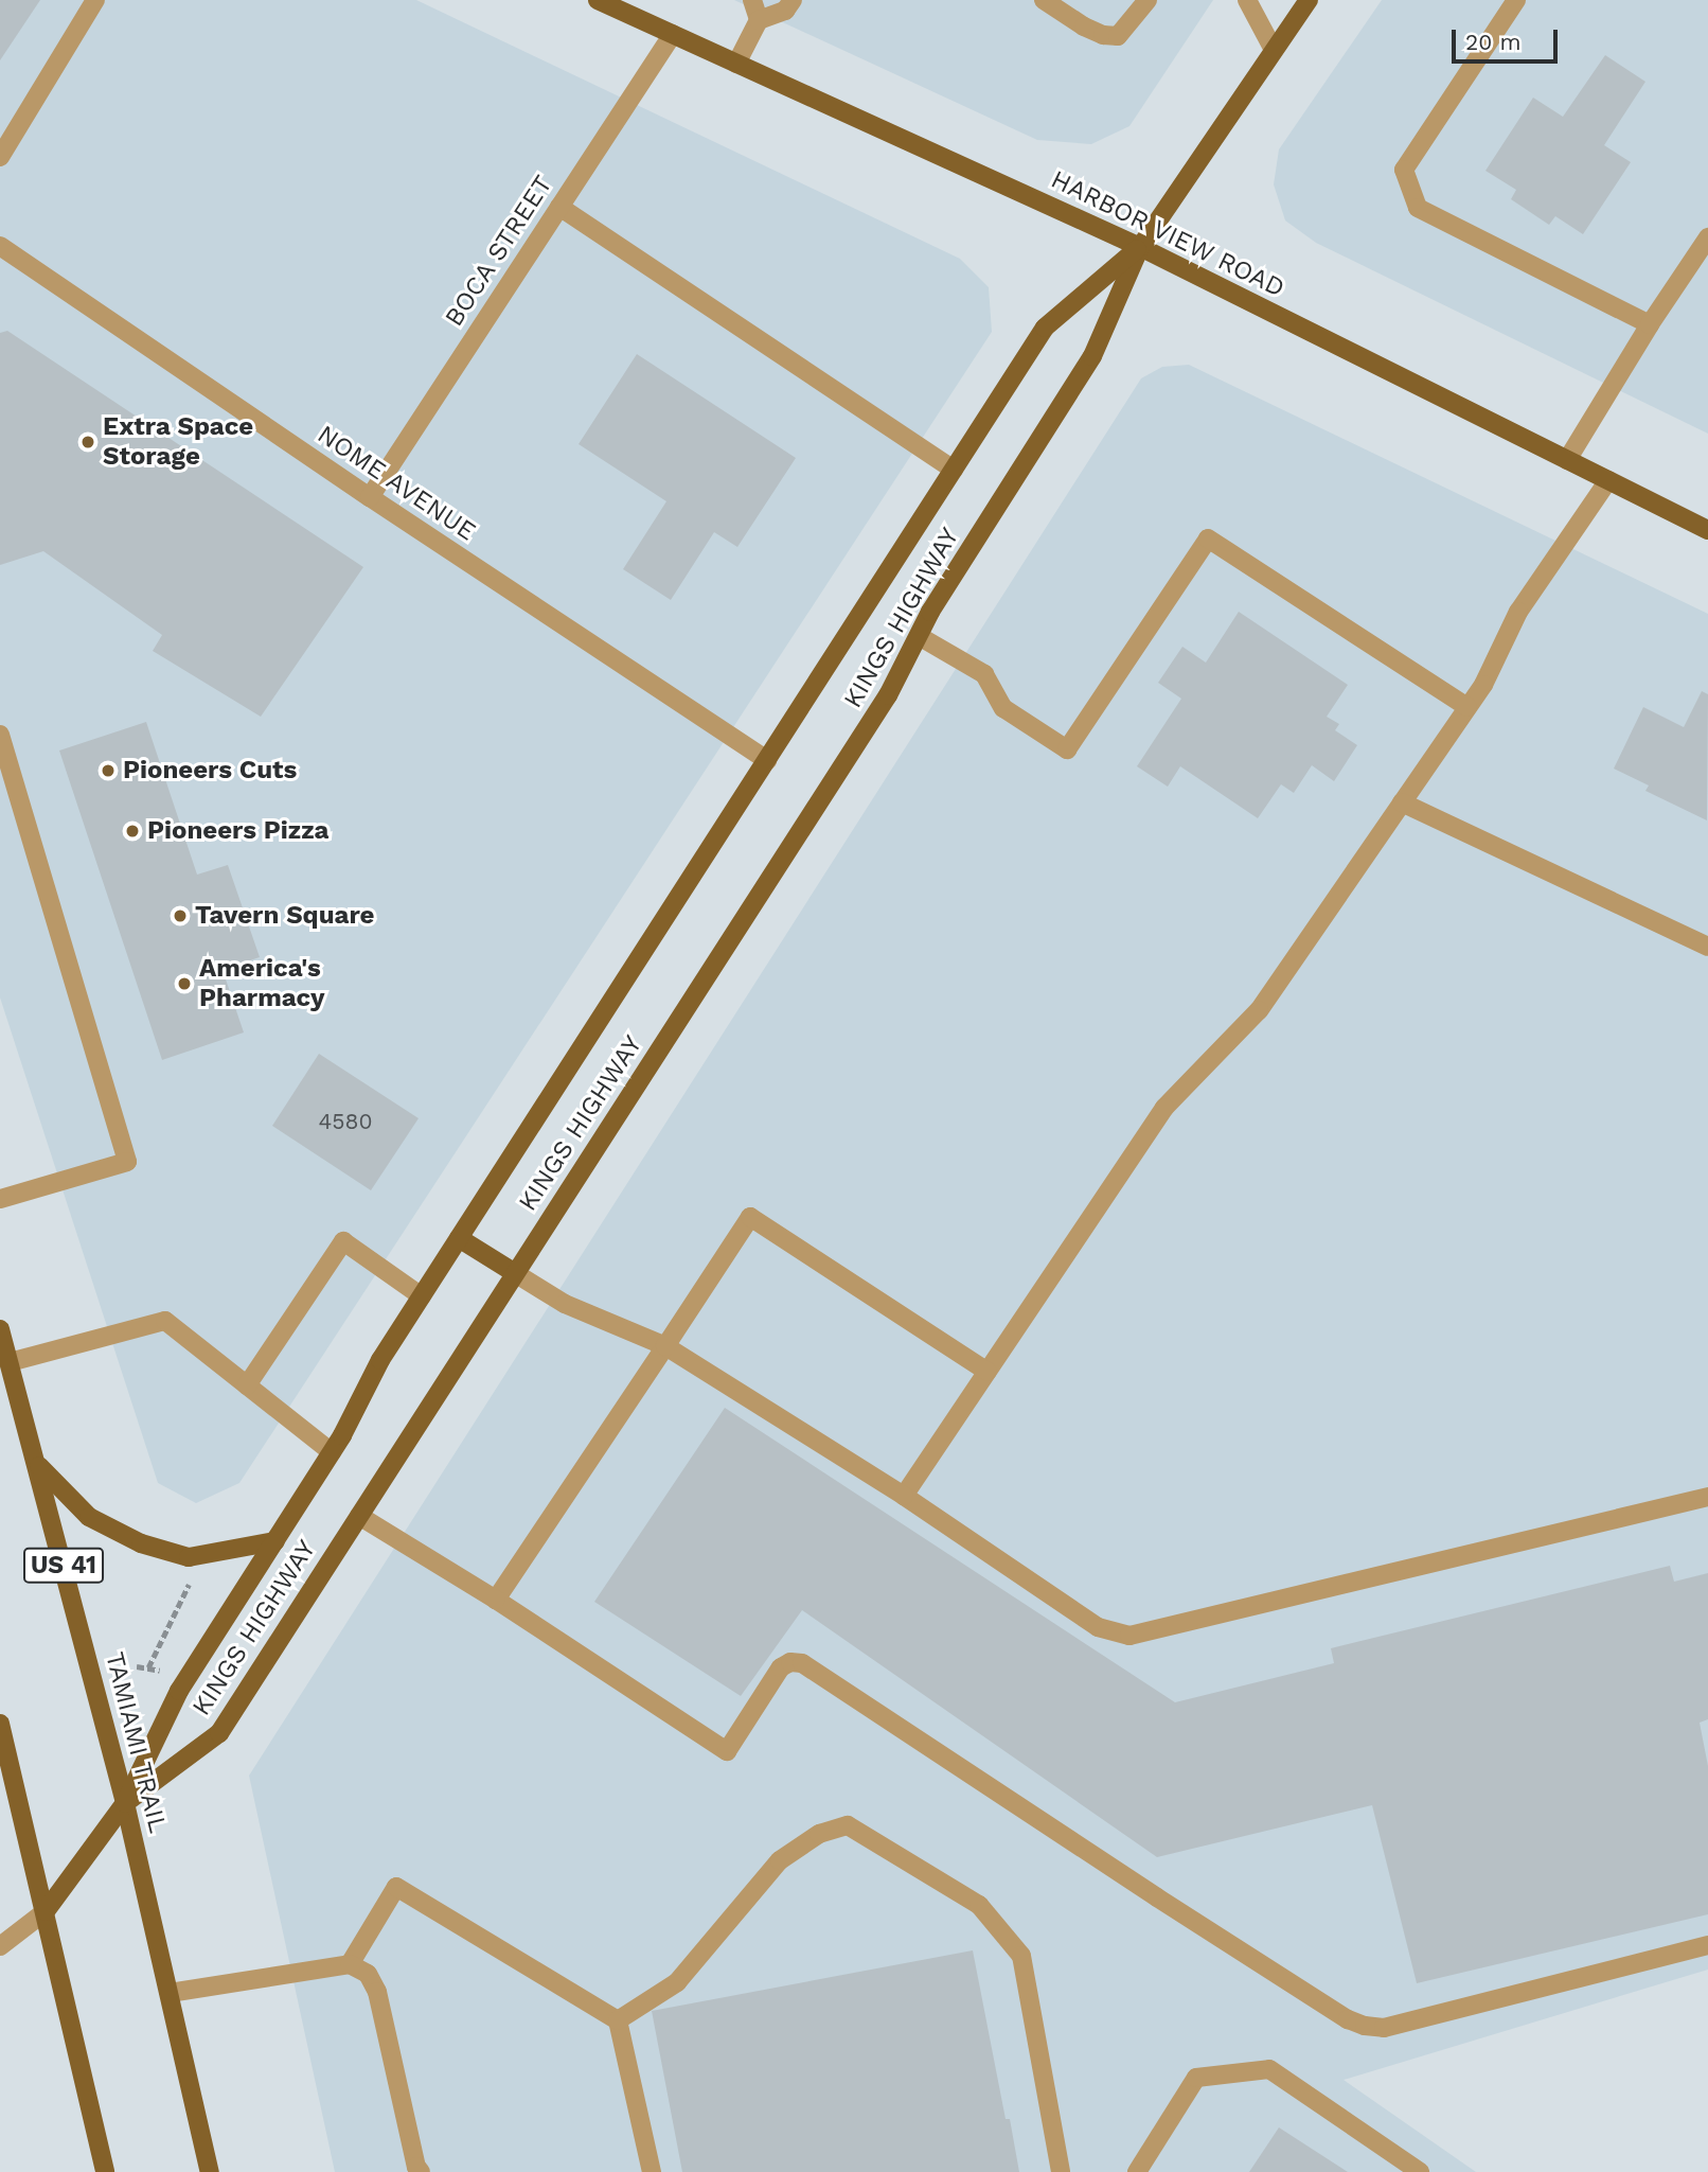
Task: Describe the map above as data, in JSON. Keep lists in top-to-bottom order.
{
  "streets": {
    "main road": [
      "HARBOR VIEW ROAD",
      "KINGS HIGHWAY",
      "US 41",
      "TAMIAMI TRAIL"
    ],
    "street": ["BOCA STREET", "NOME AVENUE"]
  },
  "crossings": [
    ["HARBOR VIEW ROAD", "BOCA STREET"],
    ["HARBOR VIEW ROAD", "KINGS HIGHWAY"],
    ["BOCA STREET", "NOME AVENUE"],
    ["NOME AVENUE", "KINGS HIGHWAY"],
    ["KINGS HIGHWAY", "TAMIAMI TRAIL"]
  ],
  "places": [
    "Extra Space Storage",
    "Pioneers Cuts",
    "Pioneers Pizza",
    "Tavern Square",
    "America's Pharmacy"
  ],
  "house_numbers": ["4580"],
  "scale_bar": "20 m"
}
